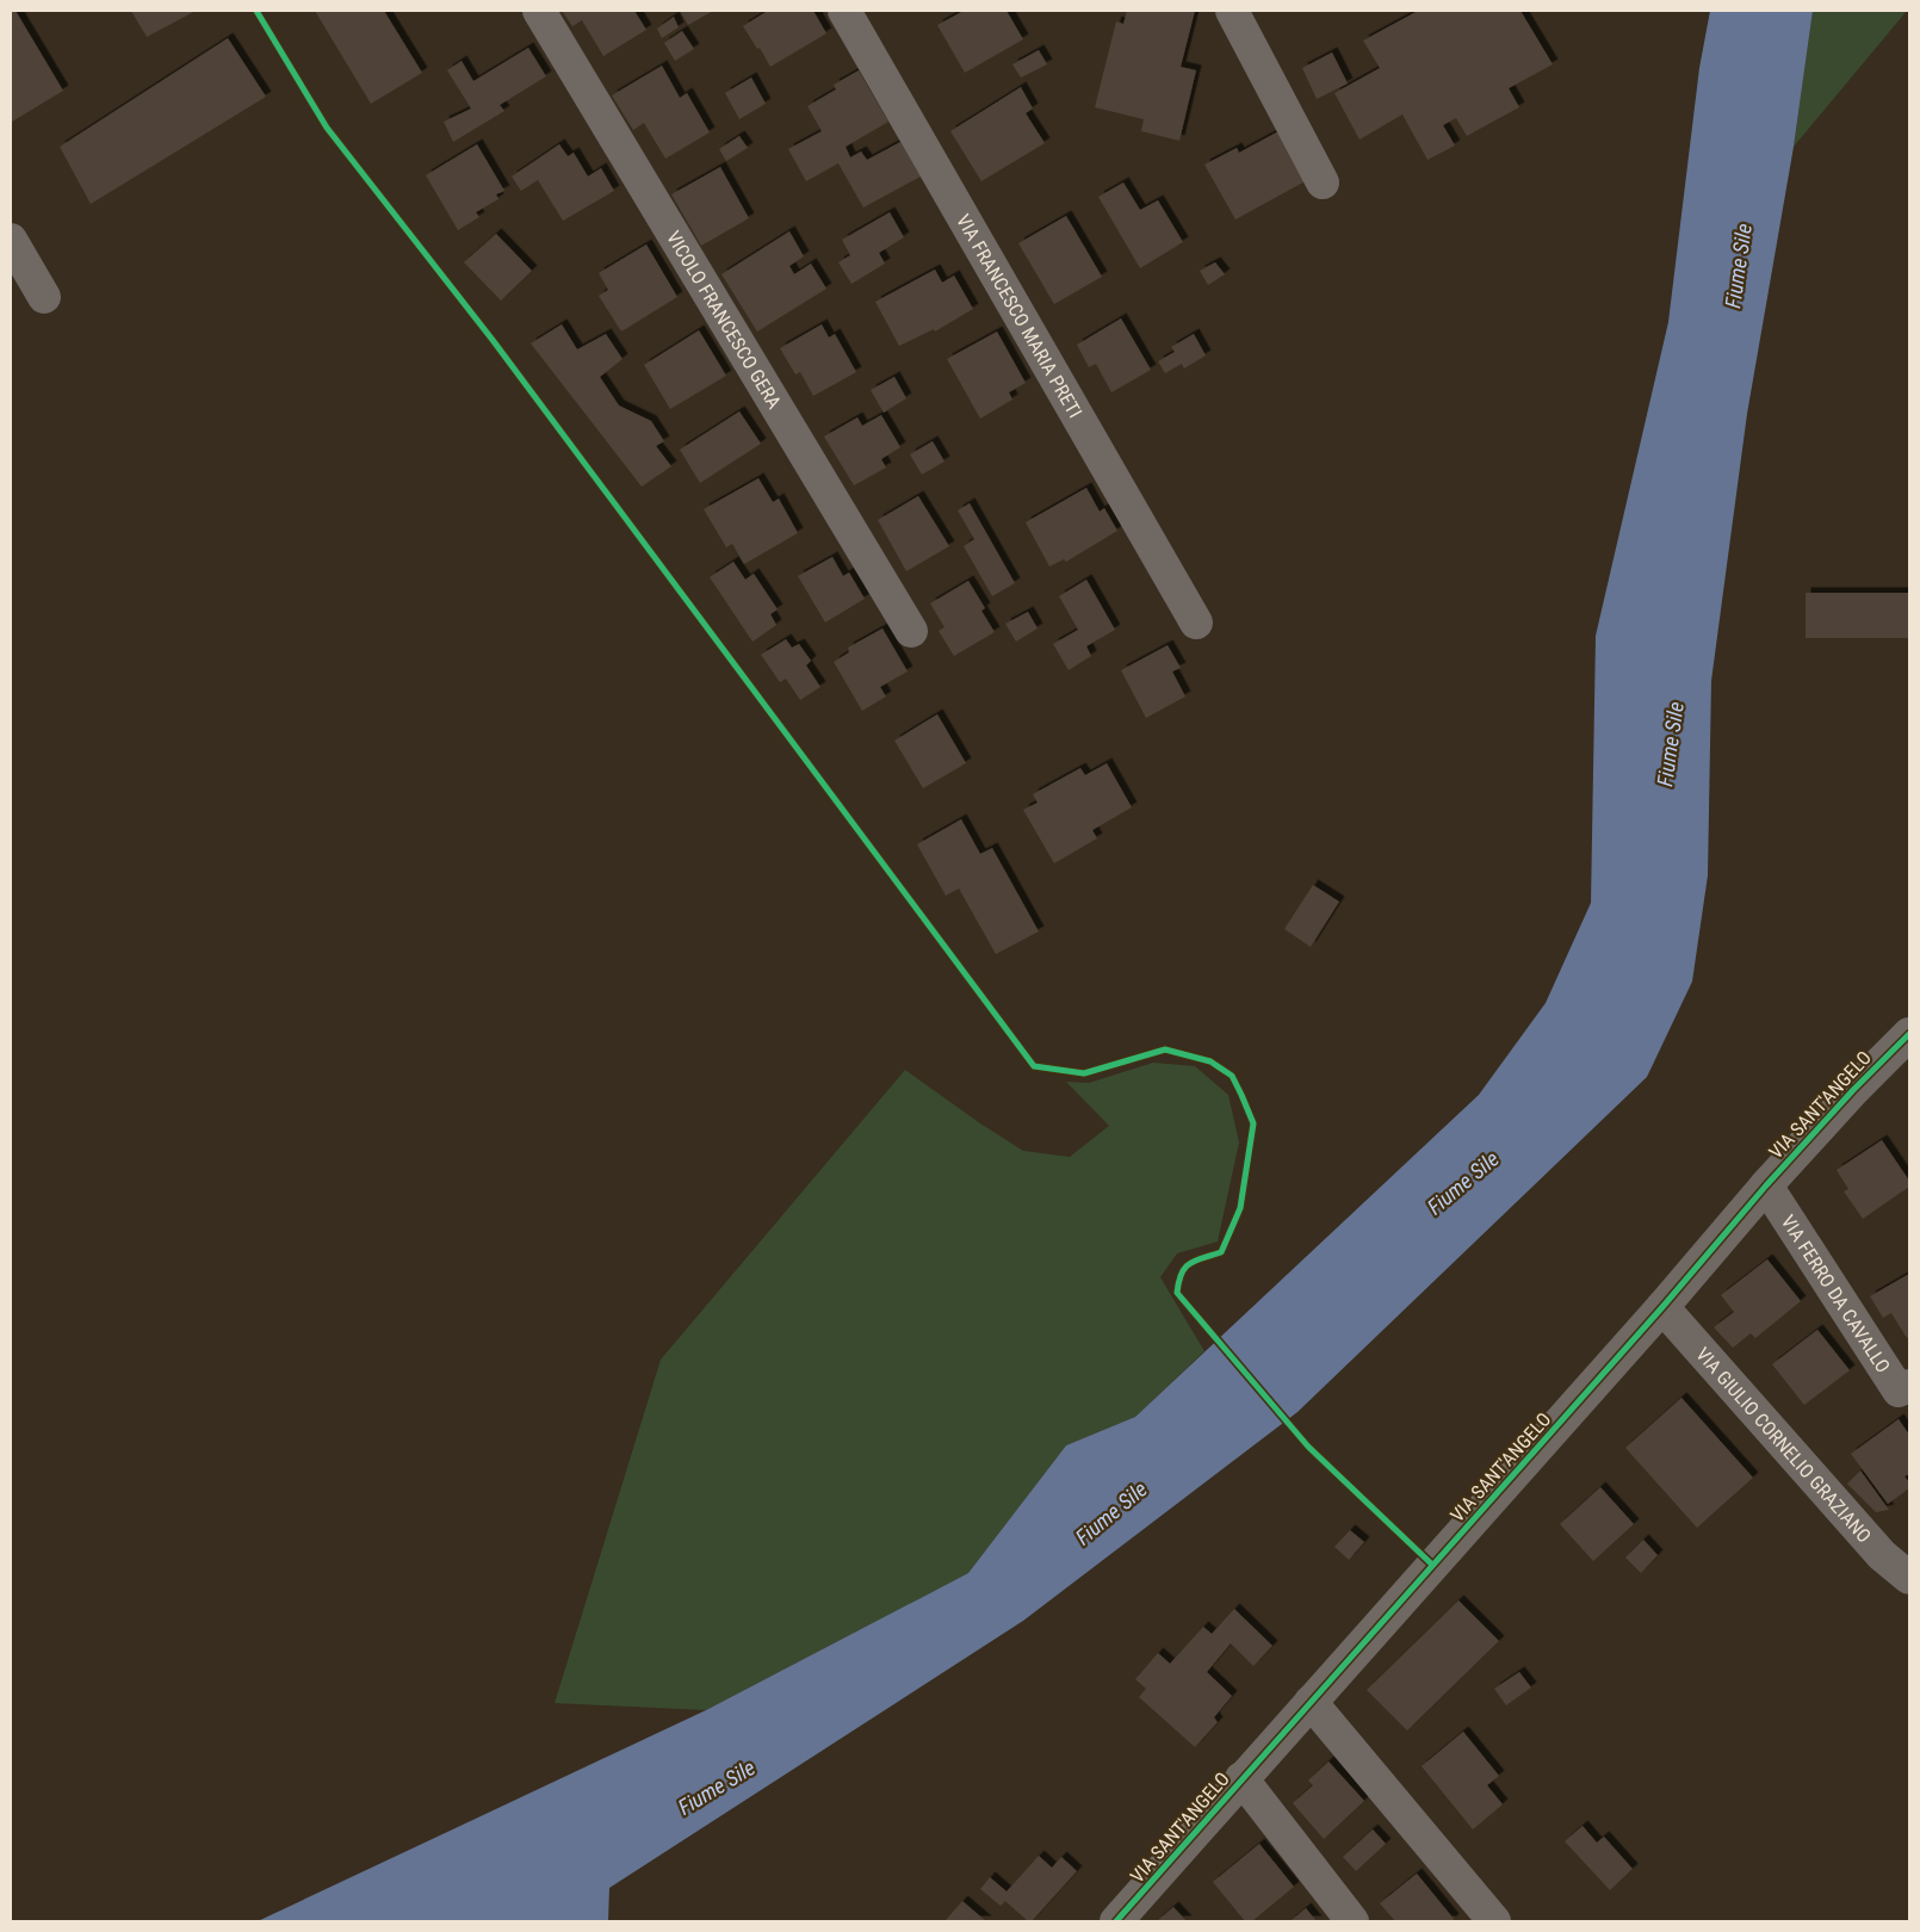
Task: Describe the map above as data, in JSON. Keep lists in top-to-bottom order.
{
  "streets": {
    "street": [
      "VIA FRANCESCO MARIA PRETI",
      "VICOLO FRANCESCO GERA",
      "VIA SANT'ANGELO",
      "VIA FERRO DA CAVALLO",
      "VIA GIULIO CORNELIO GRAZIANO"
    ]
  },
  "crossings": [
    ["VIA SANT'ANGELO", "VIA FERRO DA CAVALLO"],
    ["VIA SANT'ANGELO", "VIA GIULIO CORNELIO GRAZIANO"]
  ],
  "water": ["Fiume Sile"]
}
